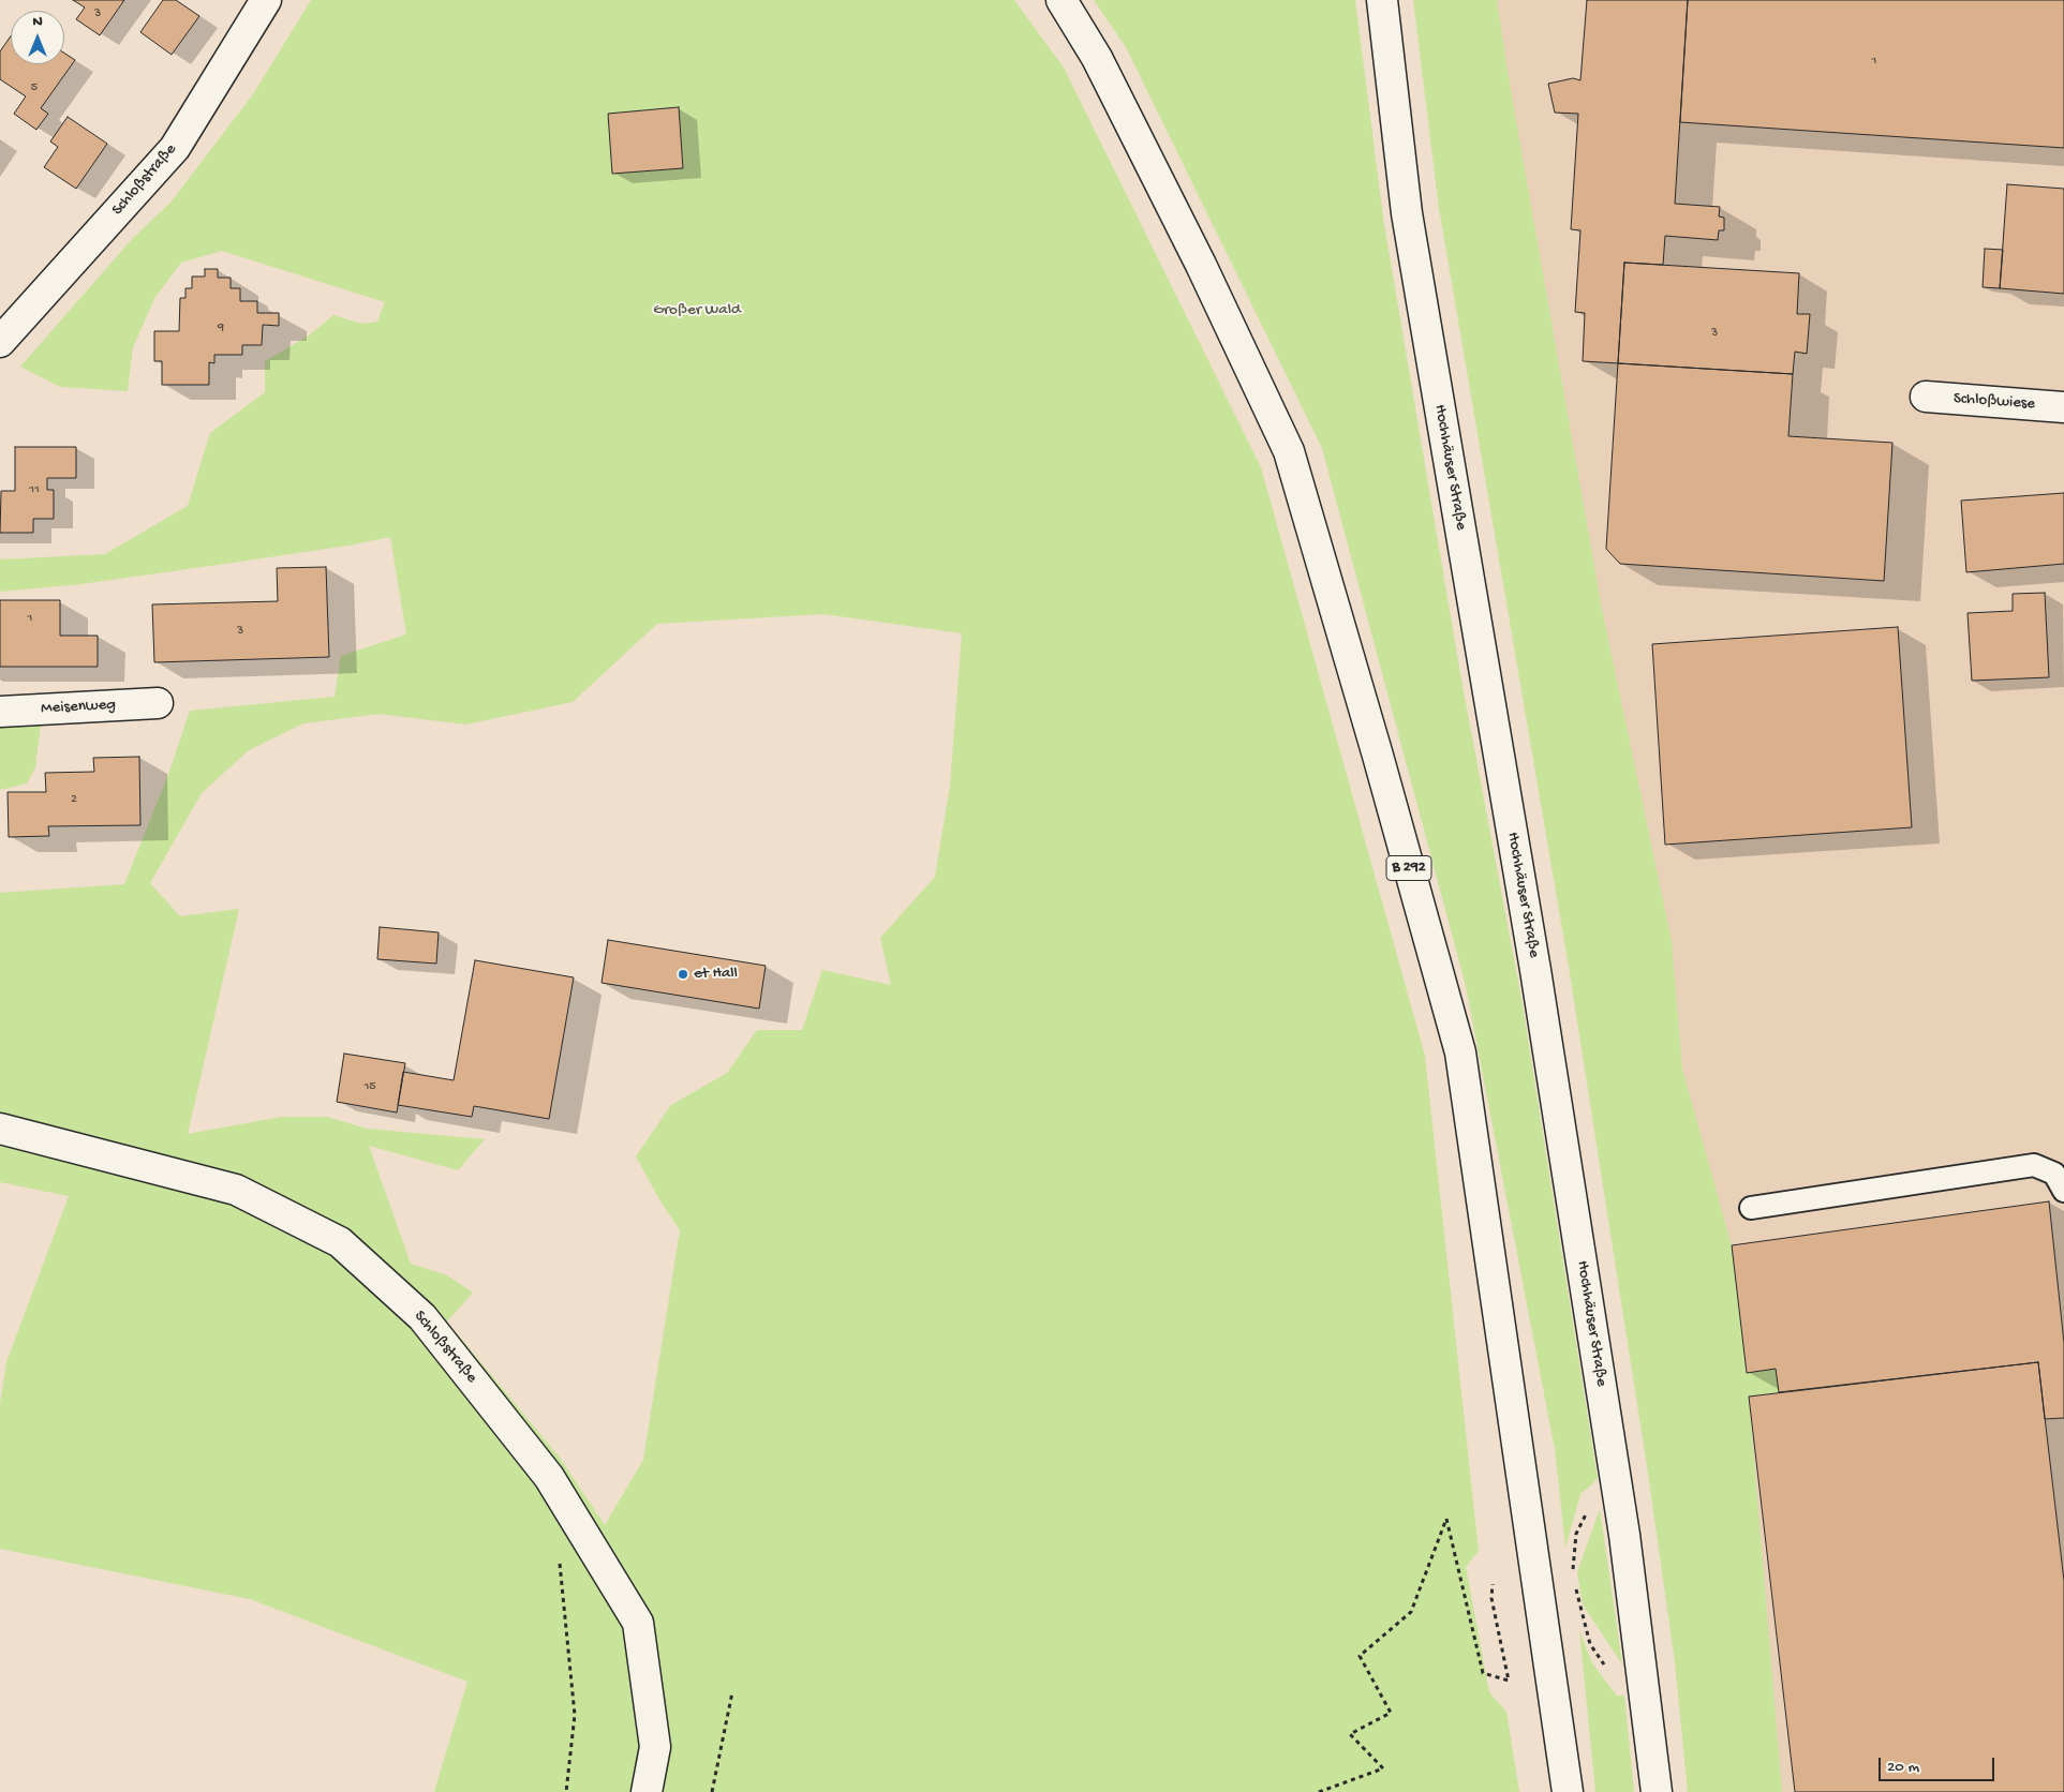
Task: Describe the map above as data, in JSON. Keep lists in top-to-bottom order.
{
  "streets": {
    "main road": [
      "Schloßstraße",
      "Schloßwiese",
      "Hochhäuser Straße",
      "Meisenweg",
      "B 292"
    ]
  },
  "parks": ["Großer Wald"],
  "places": ["et Hall"],
  "house_numbers": [
    "3",
    "1",
    "5",
    "9",
    "3",
    "11",
    "1",
    "3",
    "2",
    "15"
  ],
  "scale_bar": "20 m",
  "north": "top"
}
